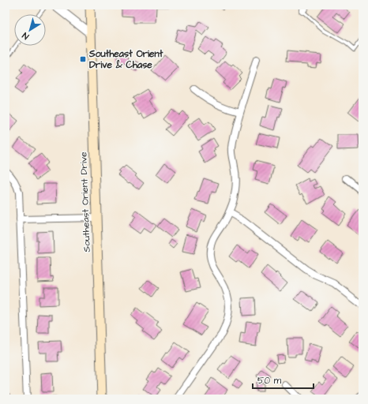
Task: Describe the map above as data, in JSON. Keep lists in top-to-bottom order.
{
  "streets": {
    "main road": ["Southeast Orient Drive"]
  },
  "places": {
    "transit": ["Southeast Orient Drive & Chase"]
  },
  "scale_bar": "50 m",
  "north": "bottom left"
}
